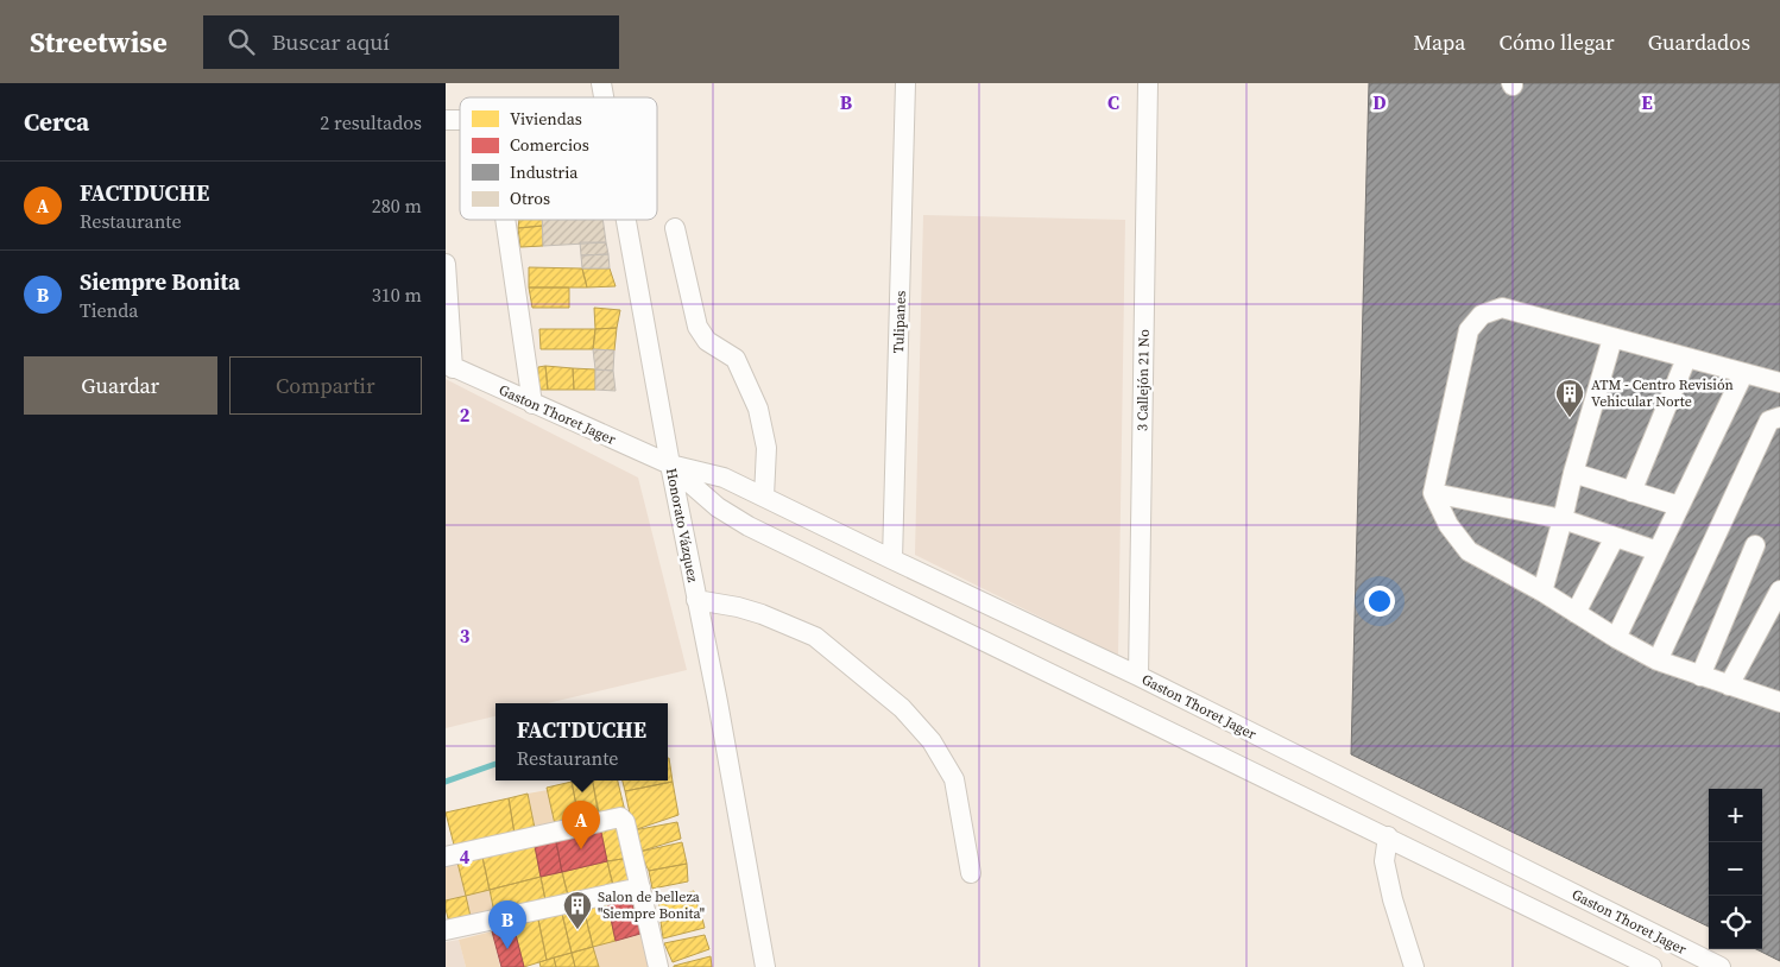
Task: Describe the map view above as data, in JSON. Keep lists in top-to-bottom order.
{
  "streets": {
    "street": [
      "Tulipanes",
      "3 Callejón 21 No",
      "Gaston Thoret Jager",
      "Honorato Vázquez"
    ]
  },
  "crossings": [
    ["Tulipanes", "Gaston Thoret Jager"],
    ["3 Callejón 21 No", "Gaston Thoret Jager"],
    ["Gaston Thoret Jager", "Honorato Vázquez"]
  ],
  "places": {
    "building": ["ATM - Centro Revisión Vehicular Norte", "Salon de belleza \"Siempre Bonita\""]
  },
  "legend": [
    "Viviendas",
    "Comercios",
    "Industria",
    "Otros"
  ],
  "page": {
    "header": "Streetwise",
    "search": "Buscar aquí",
    "nav": ["Mapa", "Cómo llegar", "Guardados"],
    "heading": ["Cerca", "2 resultados"],
    "list": [
      {
        "mark": "A",
        "name": "FACTDUCHE",
        "note": "Restaurante",
        "value": "280 m"
      },
      {
        "mark": "B",
        "name": "Siempre Bonita",
        "note": "Tienda",
        "value": "310 m"
      }
    ],
    "buttons": ["Guardar", "Compartir"],
    "popup": ["FACTDUCHE", "Restaurante"],
    "map_buttons": ["+", "−"],
    "pins": ["A", "B"]
  },
  "grid": {
    "columns": [
      "B",
      "C",
      "D",
      "E"
    ],
    "rows": ["2", "3", "4"]
  }
}
